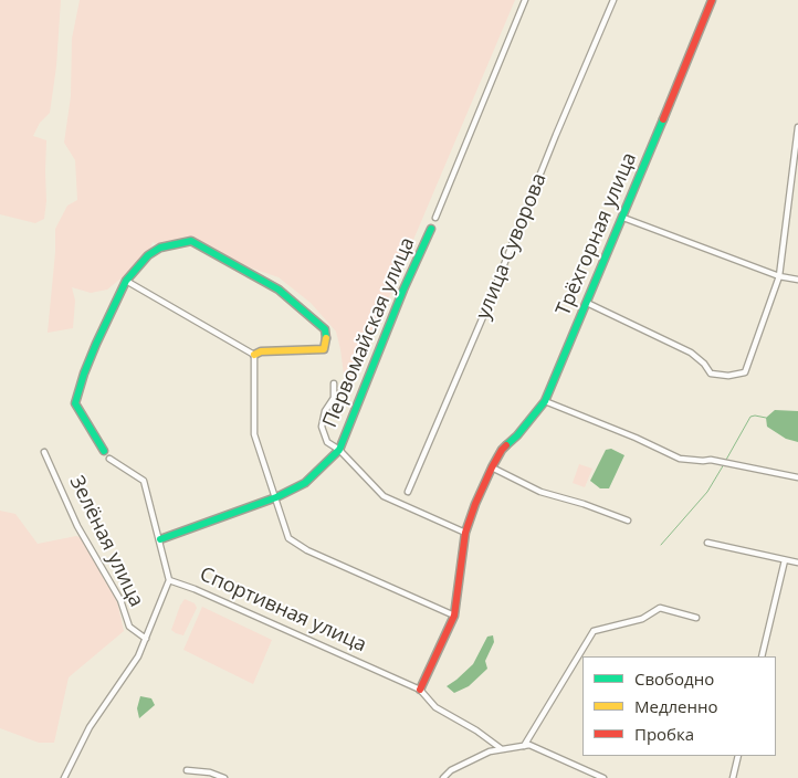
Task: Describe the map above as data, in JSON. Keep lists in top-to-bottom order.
{
  "streets": {
    "street": [
      "Трёхгорная улица",
      "улица Суворова",
      "Первомайская улица",
      "Зелёная улица",
      "Спортивная улица"
    ]
  },
  "crossings": [
    ["Трёхгорная улица", "Спортивная улица"]
  ],
  "legend": ["Свободно", "Медленно", "Пробка"]
}
